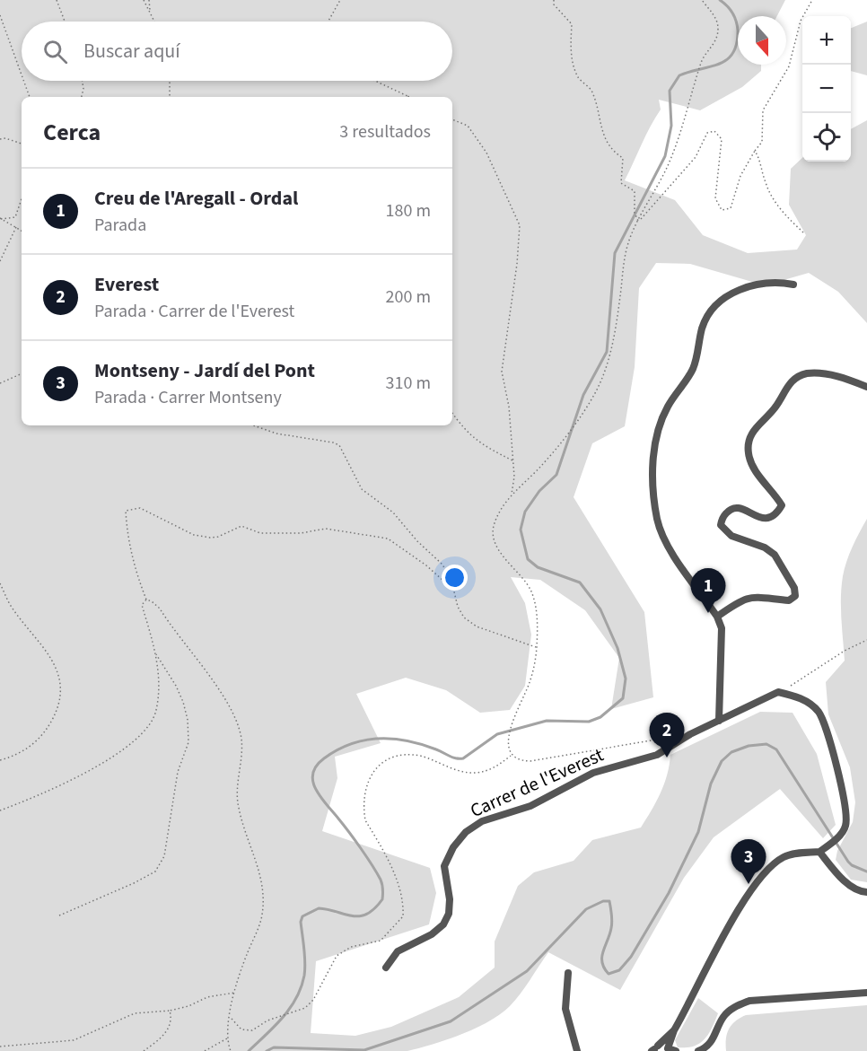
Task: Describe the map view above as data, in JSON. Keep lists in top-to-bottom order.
{
  "streets": {
    "street": ["Carrer de l'Everest"]
  },
  "north": "bottom",
  "page": {
    "map_buttons": ["+", "−"],
    "search": "Buscar aquí",
    "heading": ["Cerca", "3 resultados"],
    "list": [
      {
        "mark": "1",
        "name": "Creu de l'Aregall - Ordal",
        "note": "Parada",
        "value": "180 m"
      },
      {
        "mark": "2",
        "name": "Everest",
        "note": "Parada · Carrer de l'Everest",
        "value": "200 m"
      },
      {
        "mark": "3",
        "name": "Montseny - Jardí del Pont",
        "note": "Parada · Carrer Montseny",
        "value": "310 m"
      }
    ],
    "pins": ["1", "2", "3"]
  }
}
